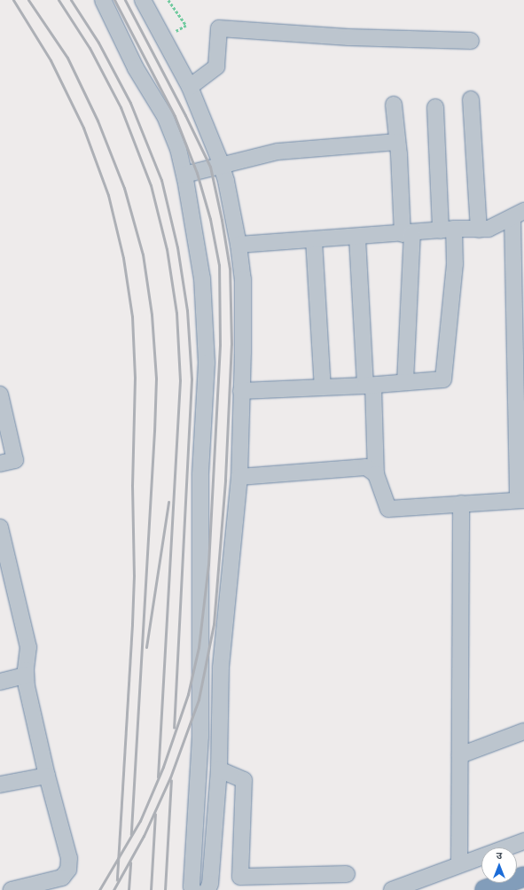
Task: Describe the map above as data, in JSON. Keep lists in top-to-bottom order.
{
  "north": "top"
}
